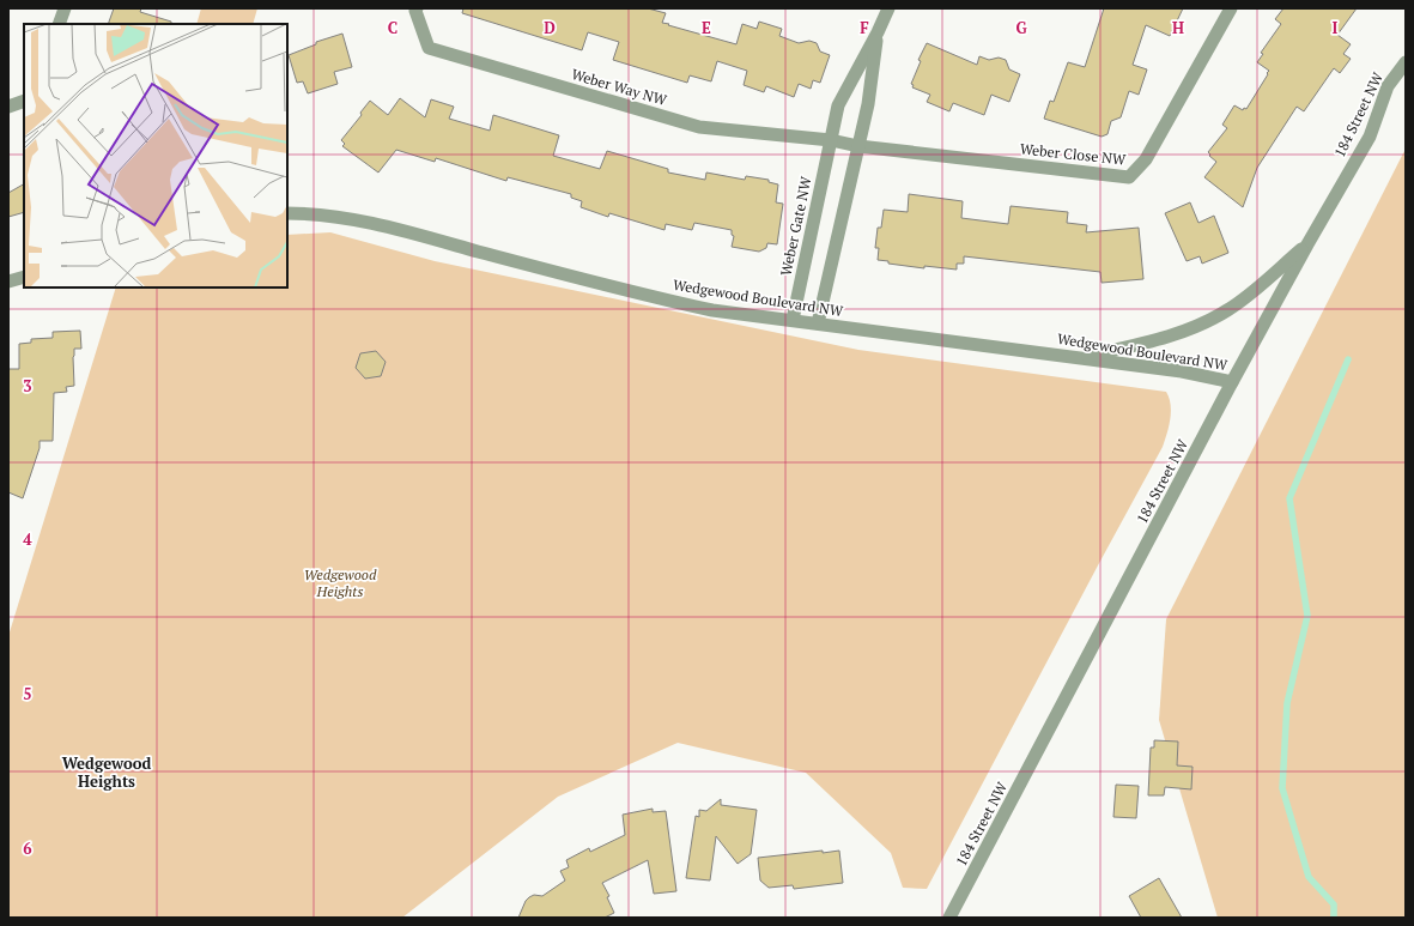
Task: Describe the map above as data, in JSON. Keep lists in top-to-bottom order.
{
  "streets": {
    "street": [
      "Weber Way NW",
      "184 Street NW",
      "Weber Close NW",
      "Weber Gate NW",
      "Wedgewood Boulevard NW"
    ]
  },
  "crossings": [
    ["Weber Way NW", "Weber Close NW"],
    ["Weber Way NW", "Weber Gate NW"],
    ["184 Street NW", "Wedgewood Boulevard NW"],
    ["Weber Gate NW", "Wedgewood Boulevard NW"]
  ],
  "districts": ["Wedgewood Heights"],
  "parks": ["Wedgewood Heights"],
  "grid": {
    "columns": [
      "C",
      "D",
      "E",
      "F",
      "G",
      "H",
      "I"
    ],
    "rows": [
      "3",
      "4",
      "5",
      "6"
    ]
  }
}
